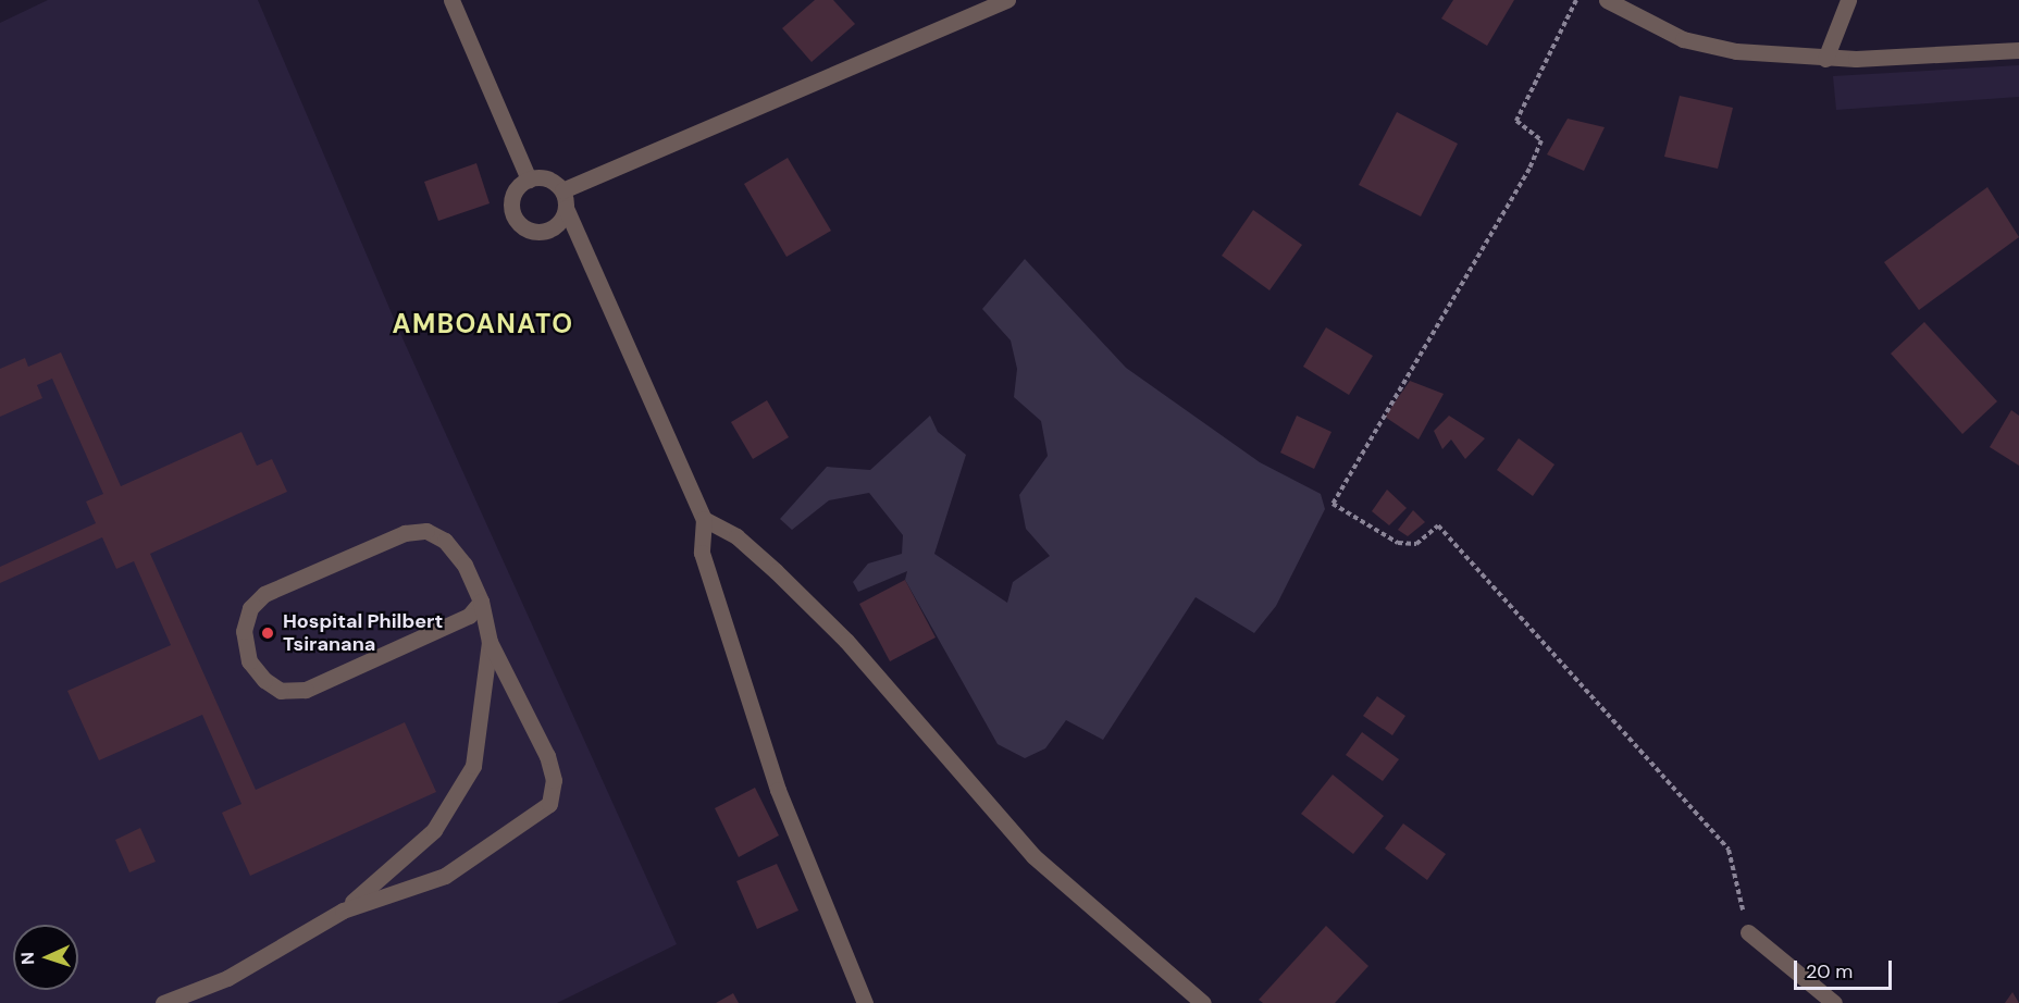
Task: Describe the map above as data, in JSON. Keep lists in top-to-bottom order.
{
  "districts": ["AMBOANATO"],
  "places": ["Hospital Philbert Tsiranana"],
  "scale_bar": "20 m",
  "north": "left"
}
